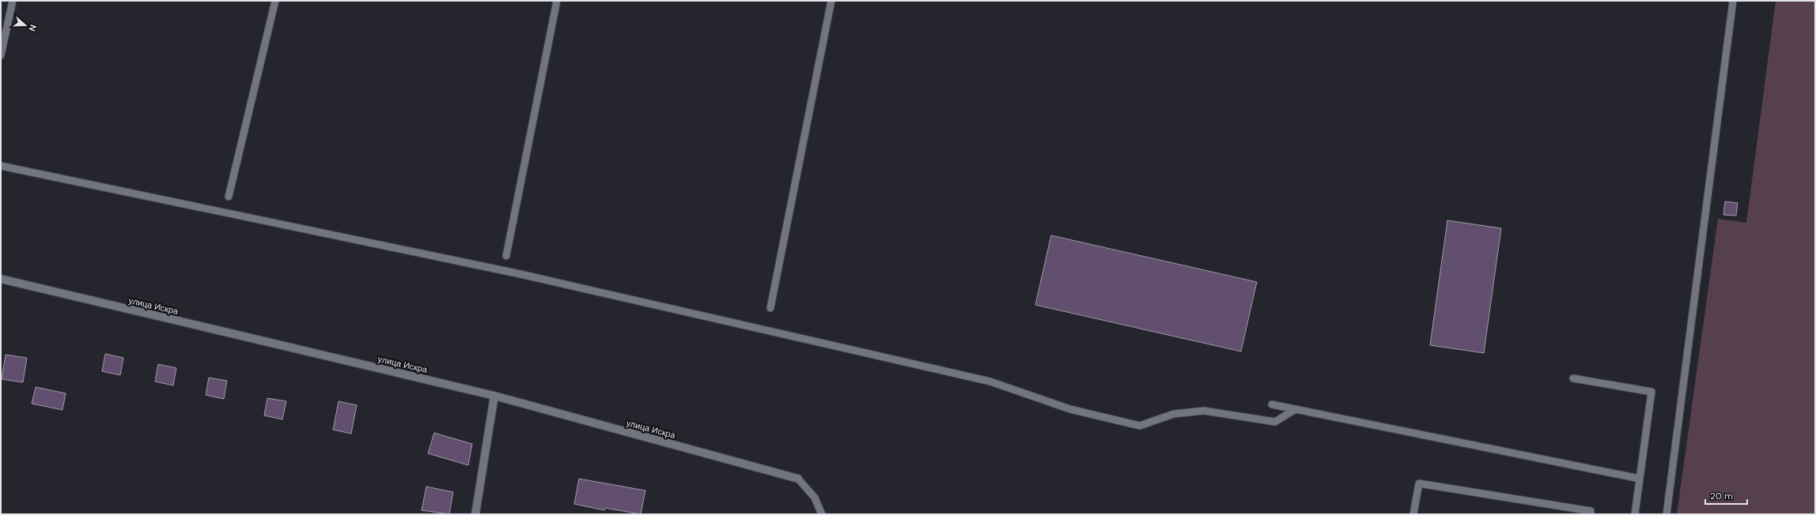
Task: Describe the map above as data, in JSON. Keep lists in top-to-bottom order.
{
  "streets": {
    "street": ["улица Искра"]
  },
  "scale_bar": "20 m",
  "north": "right"
}
